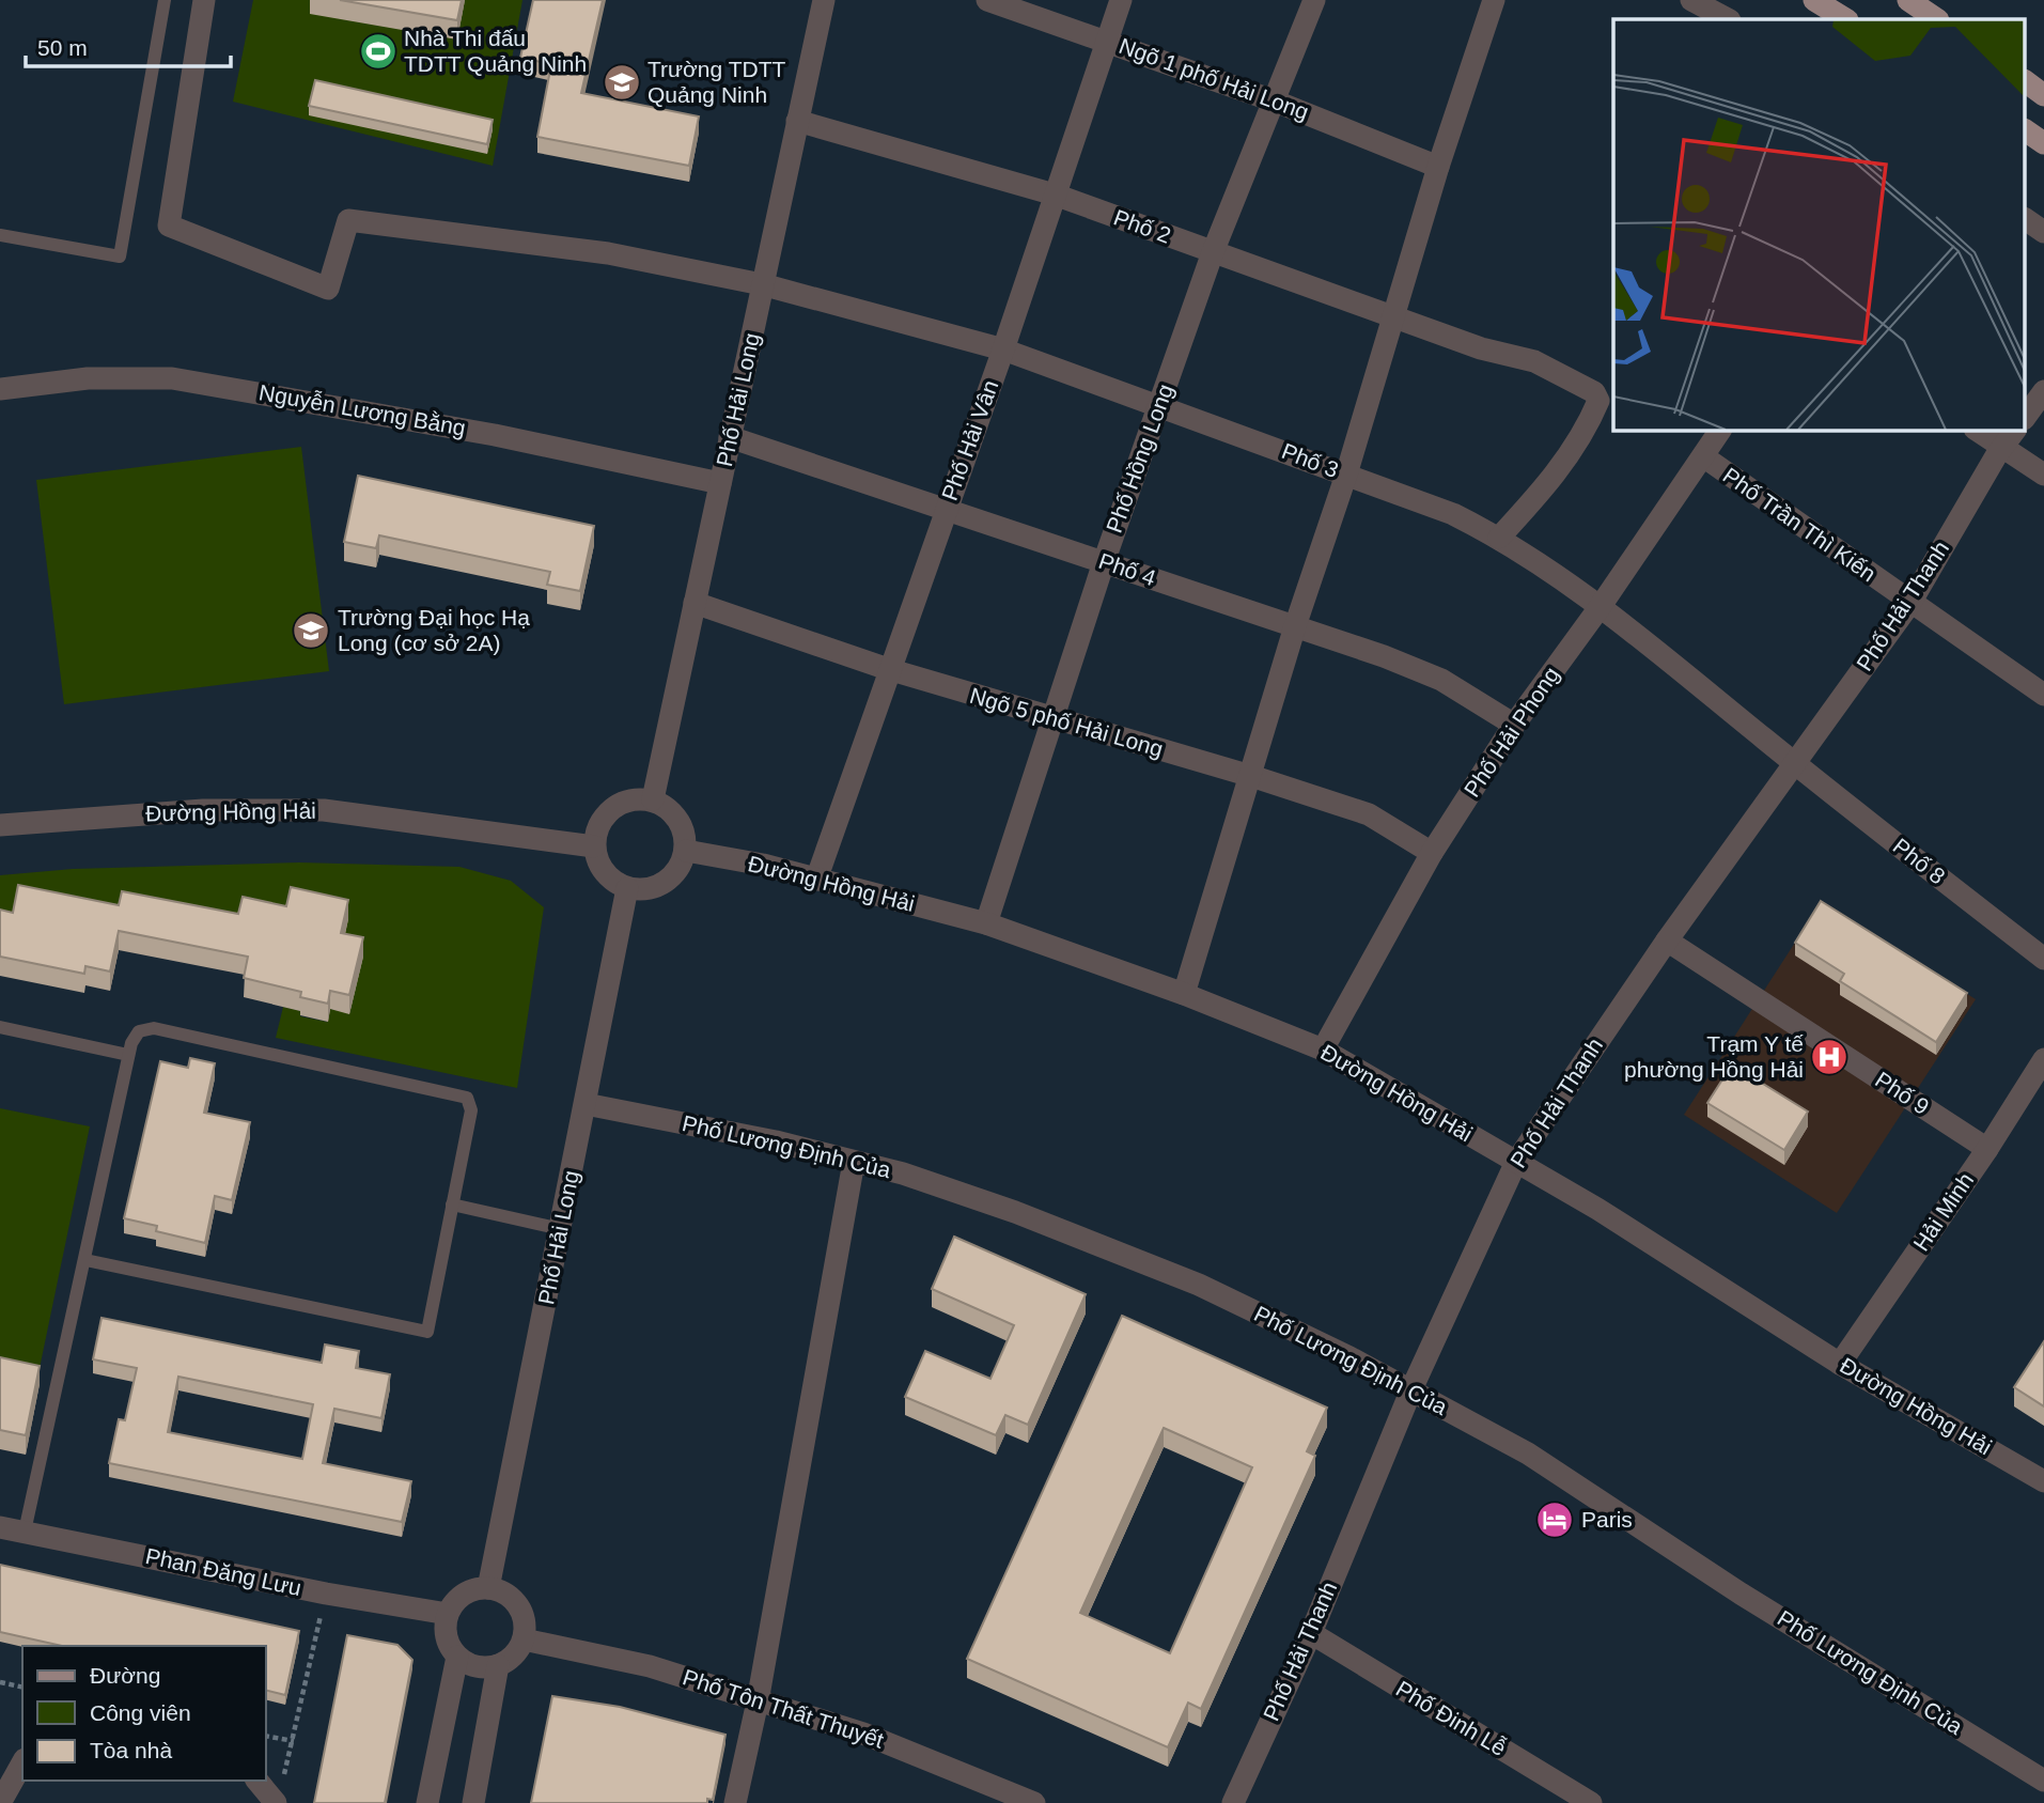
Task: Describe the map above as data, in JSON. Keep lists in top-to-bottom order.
{
  "streets": {
    "street": [
      "Ngõ 1 phố Hải Long",
      "Phố 2",
      "Phố Hải Long",
      "Nguyễn Lương Bằng",
      "Phố Hải Vân",
      "Phố Hồng Long",
      "Phố 3",
      "Phố Trần Thì Kiến",
      "Phố 4",
      "Phố Hải Thanh",
      "Ngõ 5 phố Hải Long",
      "Phố Hải Phong",
      "Đường Hồng Hải",
      "Phố 8",
      "Phố 9",
      "Phố Lương Định Của",
      "Hải Minh",
      "Phan Đăng Lưu",
      "Phố Tôn Thất Thuyết",
      "Phố Đinh Lễ"
    ]
  },
  "crossings": [
    ["Ngõ 1 phố Hải Long", "Phố Hải Vân"],
    ["Ngõ 1 phố Hải Long", "Phố Hồng Long"],
    ["Phố 2", "Phố Hải Long"],
    ["Phố 2", "Phố Hải Vân"],
    ["Phố 2", "Phố Hồng Long"],
    ["Phố 2", "Phố 3"],
    ["Phố Hải Long", "Nguyễn Lương Bằng"],
    ["Phố Hải Long", "Phố 3"],
    ["Phố Hải Long", "Phố 4"],
    ["Phố Hải Long", "Ngõ 5 phố Hải Long"],
    ["Phố Hải Long", "Đường Hồng Hải"],
    ["Phố Hải Long", "Phố Lương Định Của"],
    ["Phố Hải Long", "Phan Đăng Lưu"],
    ["Phố Hải Long", "Phố Tôn Thất Thuyết"],
    ["Phố Hải Vân", "Phố 3"],
    ["Phố Hải Vân", "Phố 4"],
    ["Phố Hải Vân", "Ngõ 5 phố Hải Long"],
    ["Phố Hải Vân", "Đường Hồng Hải"],
    ["Phố Hồng Long", "Phố 3"],
    ["Phố Hồng Long", "Phố 4"],
    ["Phố Hồng Long", "Ngõ 5 phố Hải Long"],
    ["Phố Hồng Long", "Đường Hồng Hải"],
    ["Phố 3", "Phố Hải Thanh"],
    ["Phố 3", "Phố Hải Phong"],
    ["Phố 3", "Phố 8"],
    ["Phố Trần Thì Kiến", "Phố Hải Thanh"],
    ["Phố Trần Thì Kiến", "Phố Hải Phong"],
    ["Phố 4", "Phố Hải Phong"],
    ["Phố Hải Thanh", "Đường Hồng Hải"],
    ["Phố Hải Thanh", "Phố 8"],
    ["Phố Hải Thanh", "Phố 9"],
    ["Phố Hải Thanh", "Phố Lương Định Của"],
    ["Phố Hải Thanh", "Phố Đinh Lễ"],
    ["Ngõ 5 phố Hải Long", "Phố Hải Phong"],
    ["Phố Hải Phong", "Đường Hồng Hải"],
    ["Đường Hồng Hải", "Hải Minh"],
    ["Phố 9", "Hải Minh"],
    ["Phan Đăng Lưu", "Phố Tôn Thất Thuyết"]
  ],
  "places": {
    "sports": ["Nhà Thi đấu TDTT Quảng Ninh"],
    "school or university": ["Trường TDTT Quảng Ninh", "Trường Đại học Hạ Long (cơ sở 2A)"],
    "hospital": ["Trạm Y tế phường Hồng Hải"],
    "hotel": ["Paris"]
  },
  "legend": ["Đường", "Công viên", "Tòa nhà"],
  "scale_bar": "50 m"
}
